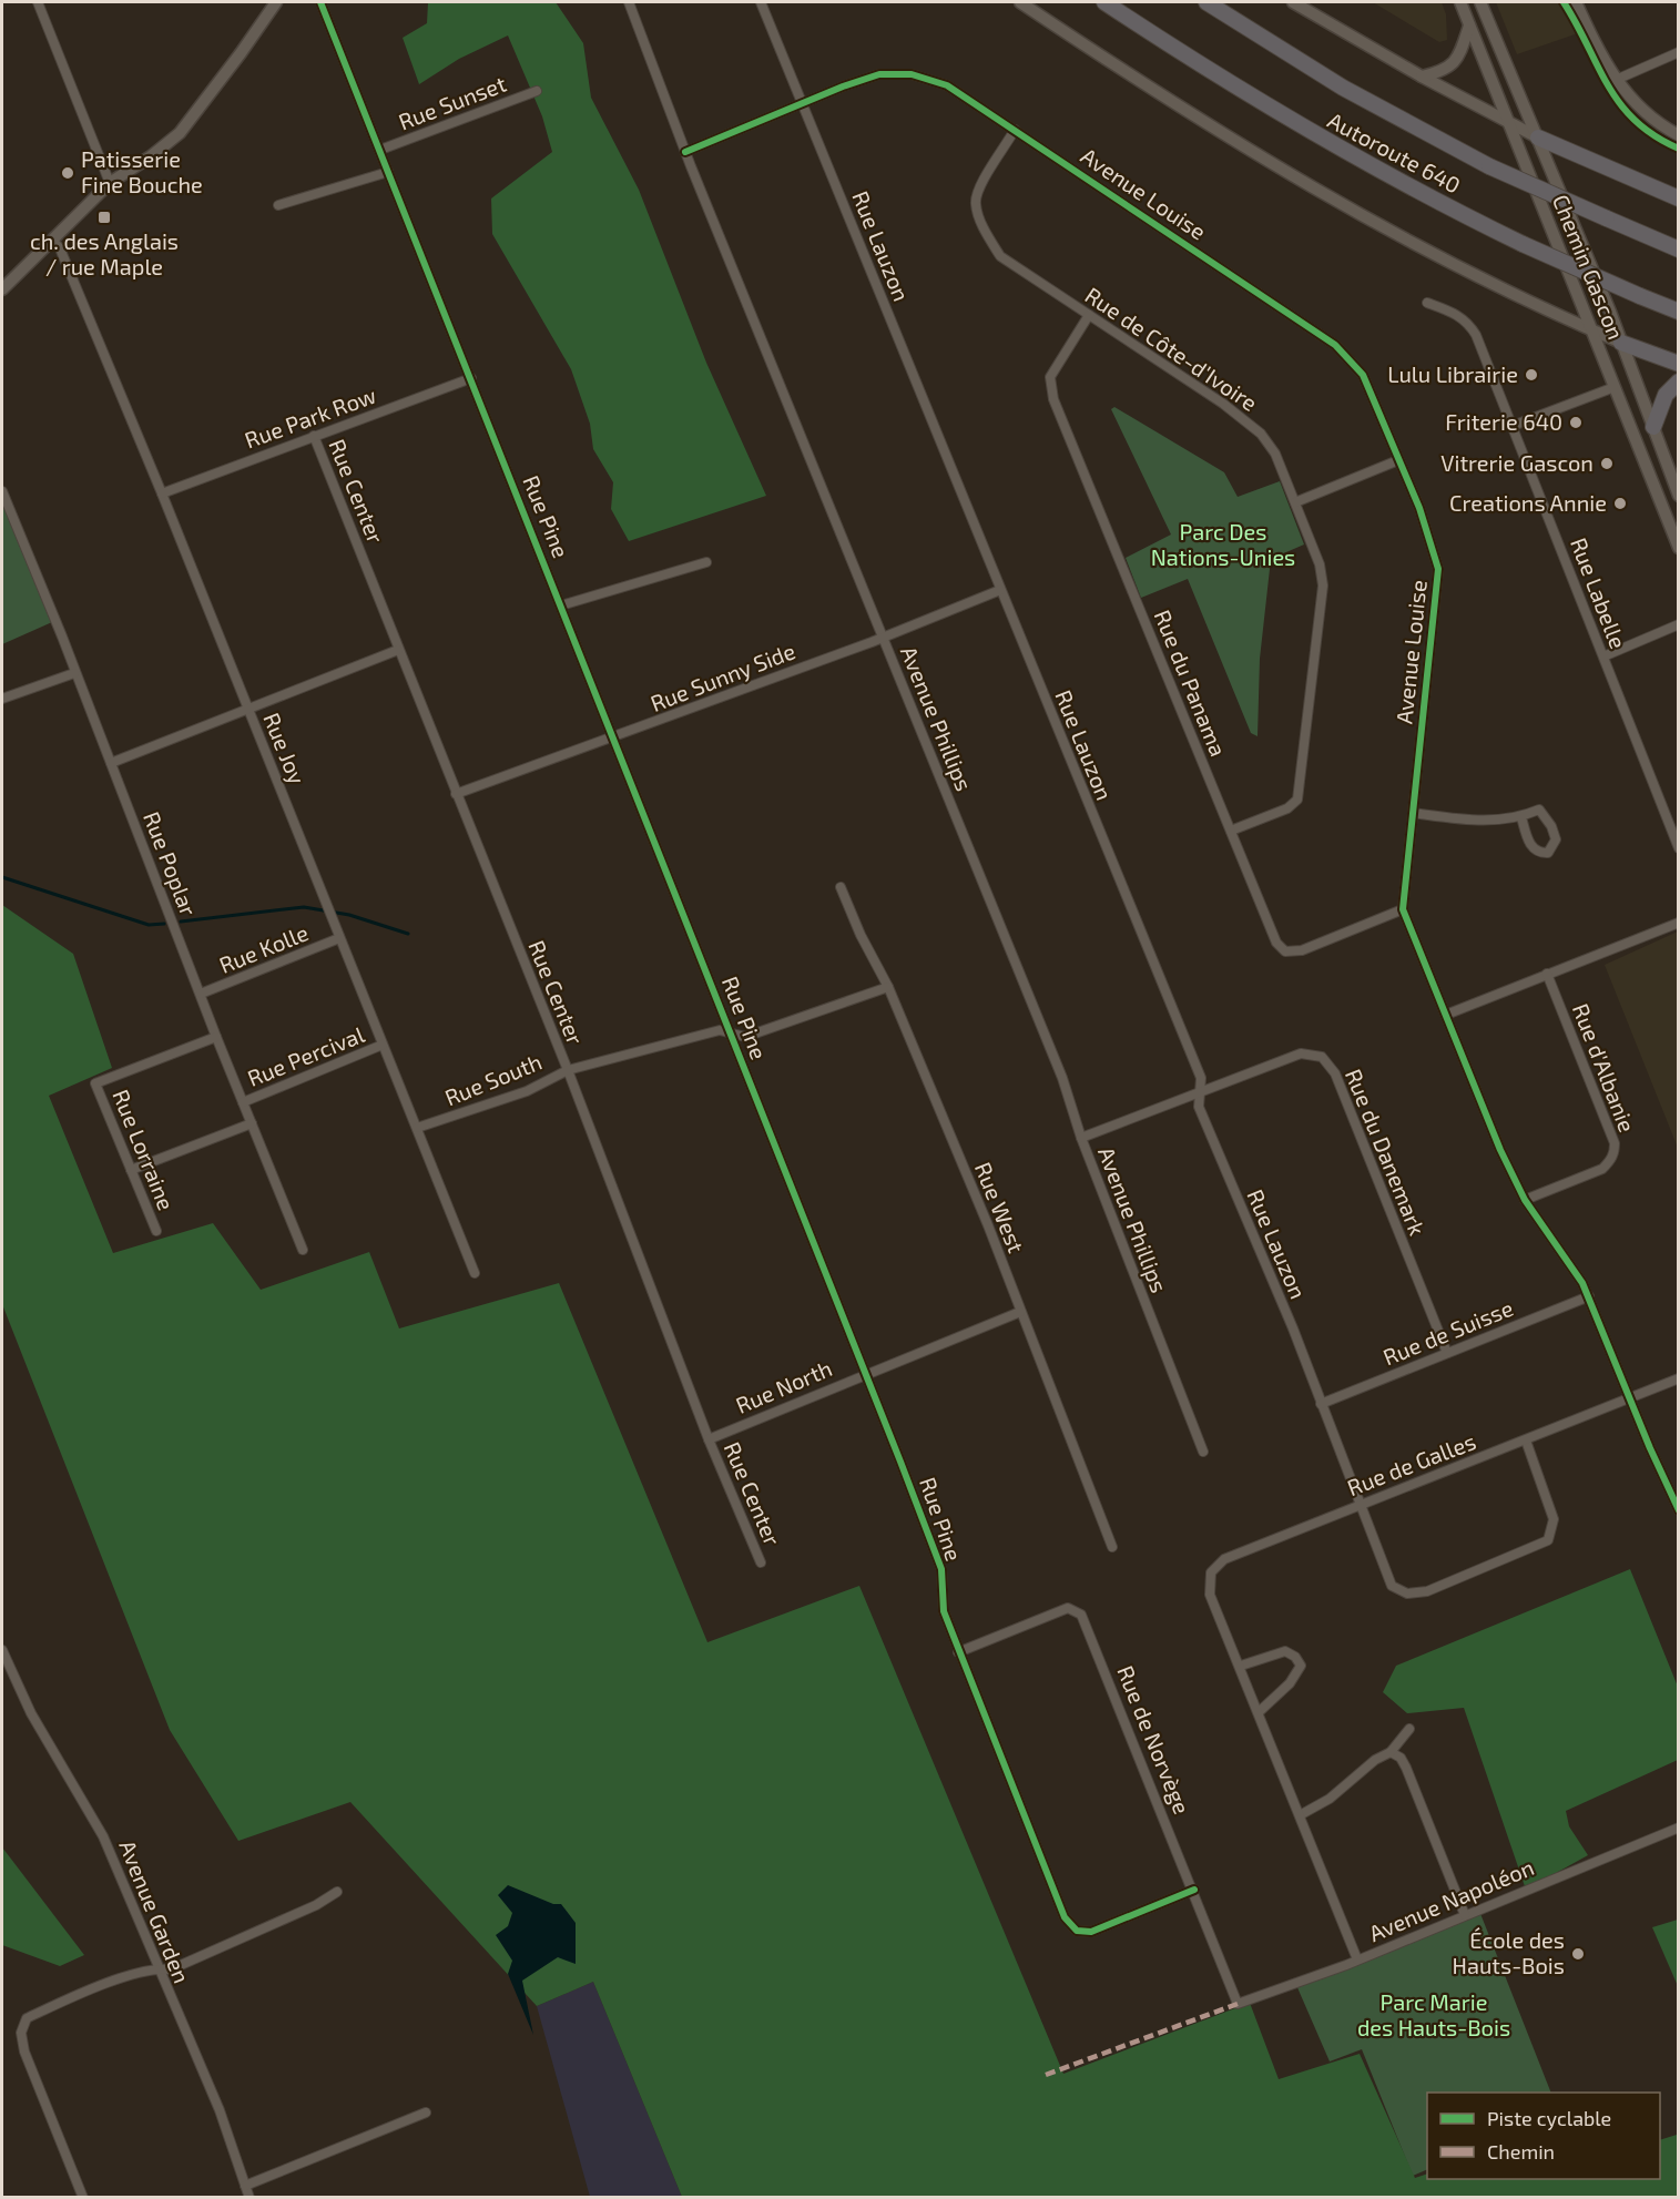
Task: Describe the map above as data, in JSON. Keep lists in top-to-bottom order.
{
  "streets": {
    "highway": ["Autoroute 640"],
    "main road": ["Chemin Gascon"],
    "street": [
      "Rue Sunset",
      "Avenue Louise",
      "Rue Lauzon",
      "Rue de Côte-d'Ivoire",
      "Rue Park Row",
      "Rue Center",
      "Rue Pine",
      "Rue Labelle",
      "Rue Sunny Side",
      "Rue du Panama",
      "Avenue Phillips",
      "Rue Joy",
      "Rue Poplar",
      "Rue Kolle",
      "Rue Percival",
      "Rue d'Albanie",
      "Rue South",
      "Rue Lorraine",
      "Rue du Danemark",
      "Rue West",
      "Rue de Suisse",
      "Rue North",
      "Rue de Galles",
      "Rue de Norvège",
      "Avenue Napoléon",
      "Avenue Garden"
    ]
  },
  "crossings": [
    ["Rue Sunset", "Rue Pine"],
    ["Avenue Louise", "Rue Lauzon"],
    ["Avenue Louise", "Rue de Côte-d'Ivoire"],
    ["Avenue Louise", "Rue du Panama"],
    ["Avenue Louise", "Avenue Phillips"],
    ["Avenue Louise", "Rue d'Albanie"],
    ["Avenue Louise", "Rue de Suisse"],
    ["Avenue Louise", "Rue de Galles"],
    ["Rue Lauzon", "Rue Sunny Side"],
    ["Rue Lauzon", "Rue du Danemark"],
    ["Rue Lauzon", "Rue de Suisse"],
    ["Rue Lauzon", "Rue de Galles"],
    ["Rue de Côte-d'Ivoire", "Rue du Panama"],
    ["Rue Park Row", "Rue Center"],
    ["Rue Park Row", "Rue Pine"],
    ["Rue Park Row", "Rue Joy"],
    ["Rue Center", "Rue Sunny Side"],
    ["Rue Center", "Rue South"],
    ["Rue Center", "Rue North"],
    ["Rue Pine", "Rue Sunny Side"],
    ["Rue Pine", "Rue South"],
    ["Rue Pine", "Rue North"],
    ["Rue Pine", "Rue de Norvège"],
    ["Rue Sunny Side", "Avenue Phillips"],
    ["Avenue Phillips", "Rue du Danemark"],
    ["Rue Joy", "Rue Kolle"],
    ["Rue Joy", "Rue Percival"],
    ["Rue Joy", "Rue South"],
    ["Rue Poplar", "Rue Kolle"],
    ["Rue Poplar", "Rue Percival"],
    ["Rue Poplar", "Rue Lorraine"],
    ["Rue Percival", "Rue Lorraine"],
    ["Rue South", "Rue West"],
    ["Rue du Danemark", "Rue de Suisse"],
    ["Rue West", "Rue North"],
    ["Rue de Norvège", "Avenue Napoléon"]
  ],
  "parks": ["Parc Des Nations-Unies", "Parc Marie des Hauts-Bois"],
  "places": {
    "other": [
      "Patisserie Fine Bouche",
      "Lulu Librairie",
      "Friterie 640",
      "Vitrerie Gascon",
      "Creations Annie",
      "École des Hauts-Bois"
    ],
    "transit": ["ch. des Anglais / rue Maple"]
  },
  "legend": ["Piste cyclable", "Chemin"]
}
